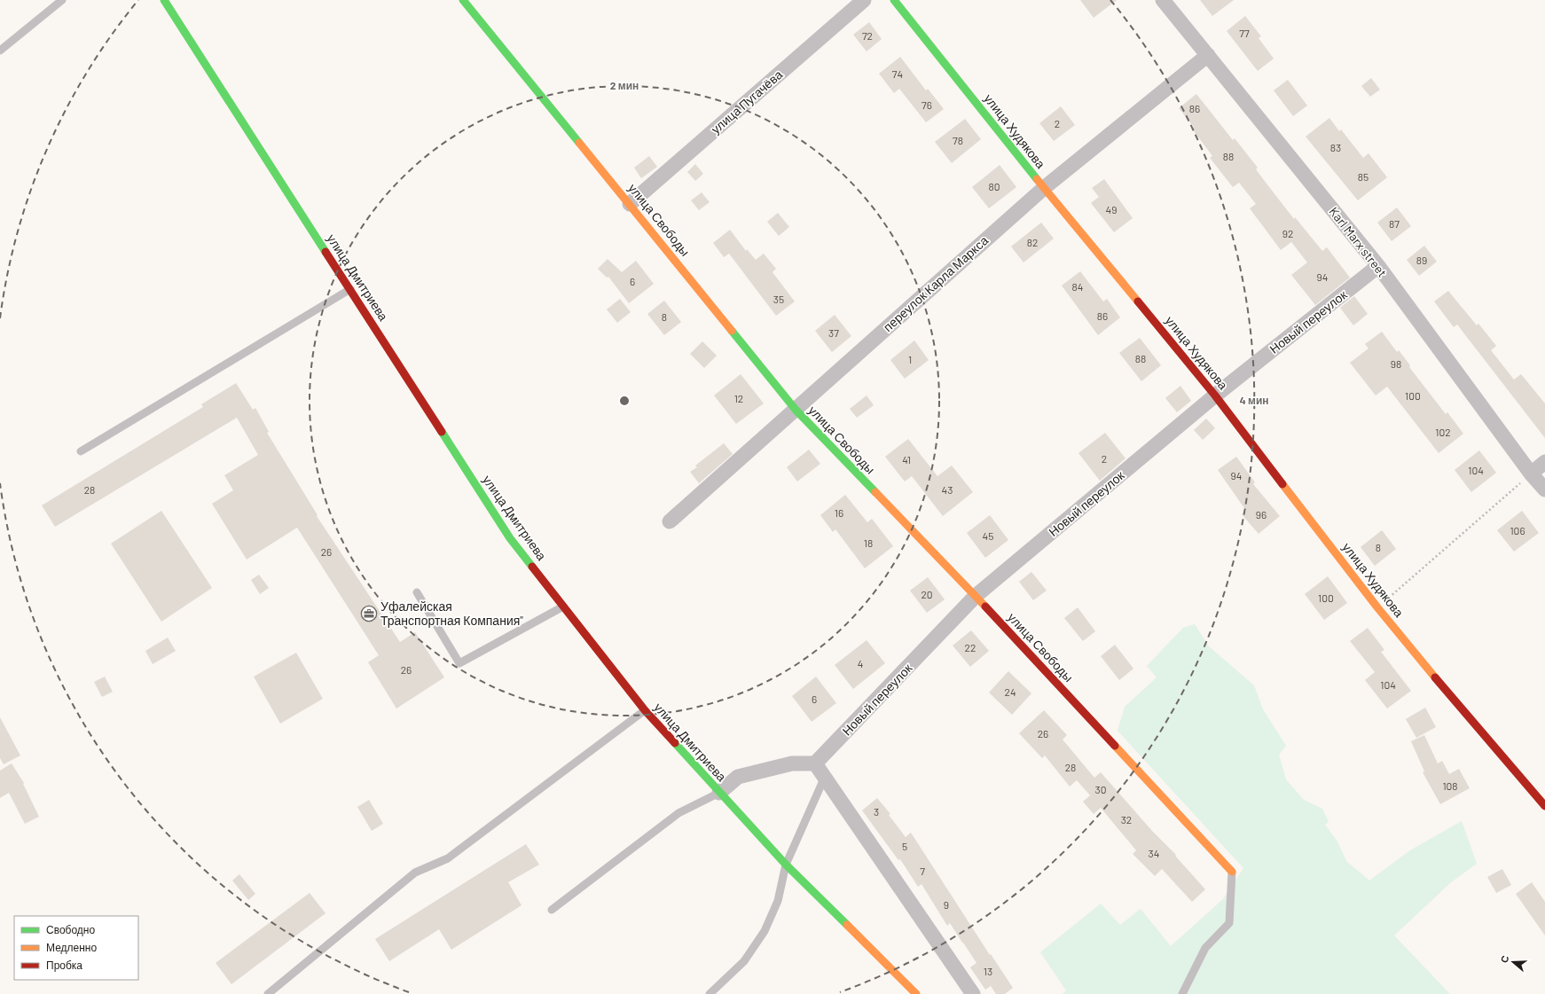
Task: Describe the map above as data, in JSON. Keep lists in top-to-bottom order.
{
  "streets": {
    "street": [
      "улица Пугачёва",
      "улица Худякова",
      "улица Свободы",
      "Karl Marx street",
      "улица Дмитриева",
      "переулок Карла Маркса",
      "Новый переулок"
    ]
  },
  "crossings": [
    ["улица Пугачёва", "улица Свободы"],
    ["улица Худякова", "переулок Карла Маркса"],
    ["улица Худякова", "Новый переулок"],
    ["улица Свободы", "переулок Карла Маркса"],
    ["улица Свободы", "Новый переулок"],
    ["Karl Marx street", "переулок Карла Маркса"],
    ["Karl Marx street", "Новый переулок"]
  ],
  "places": {
    "office": ["Уфалейская Транспортная Компания\""]
  },
  "house_numbers": [
    "77",
    "72",
    "74",
    "76",
    "86",
    "2",
    "78",
    "83",
    "88",
    "85",
    "80",
    "49",
    "87",
    "92",
    "82",
    "89",
    "94",
    "6",
    "84",
    "35",
    "86",
    "8",
    "37",
    "88",
    "1",
    "98",
    "100",
    "12",
    "102",
    "2",
    "41",
    "104",
    "94",
    "28",
    "43",
    "16",
    "96",
    "106",
    "45",
    "18",
    "8",
    "26",
    "20",
    "100",
    "22",
    "4",
    "26",
    "104",
    "24",
    "6",
    "26",
    "28",
    "108",
    "30",
    "3",
    "32",
    "5",
    "34",
    "7",
    "9",
    "13"
  ],
  "legend": ["Свободно", "Медленно", "Пробка"],
  "north": "left",
  "rings": ["2 мин", "4 мин"]
}
